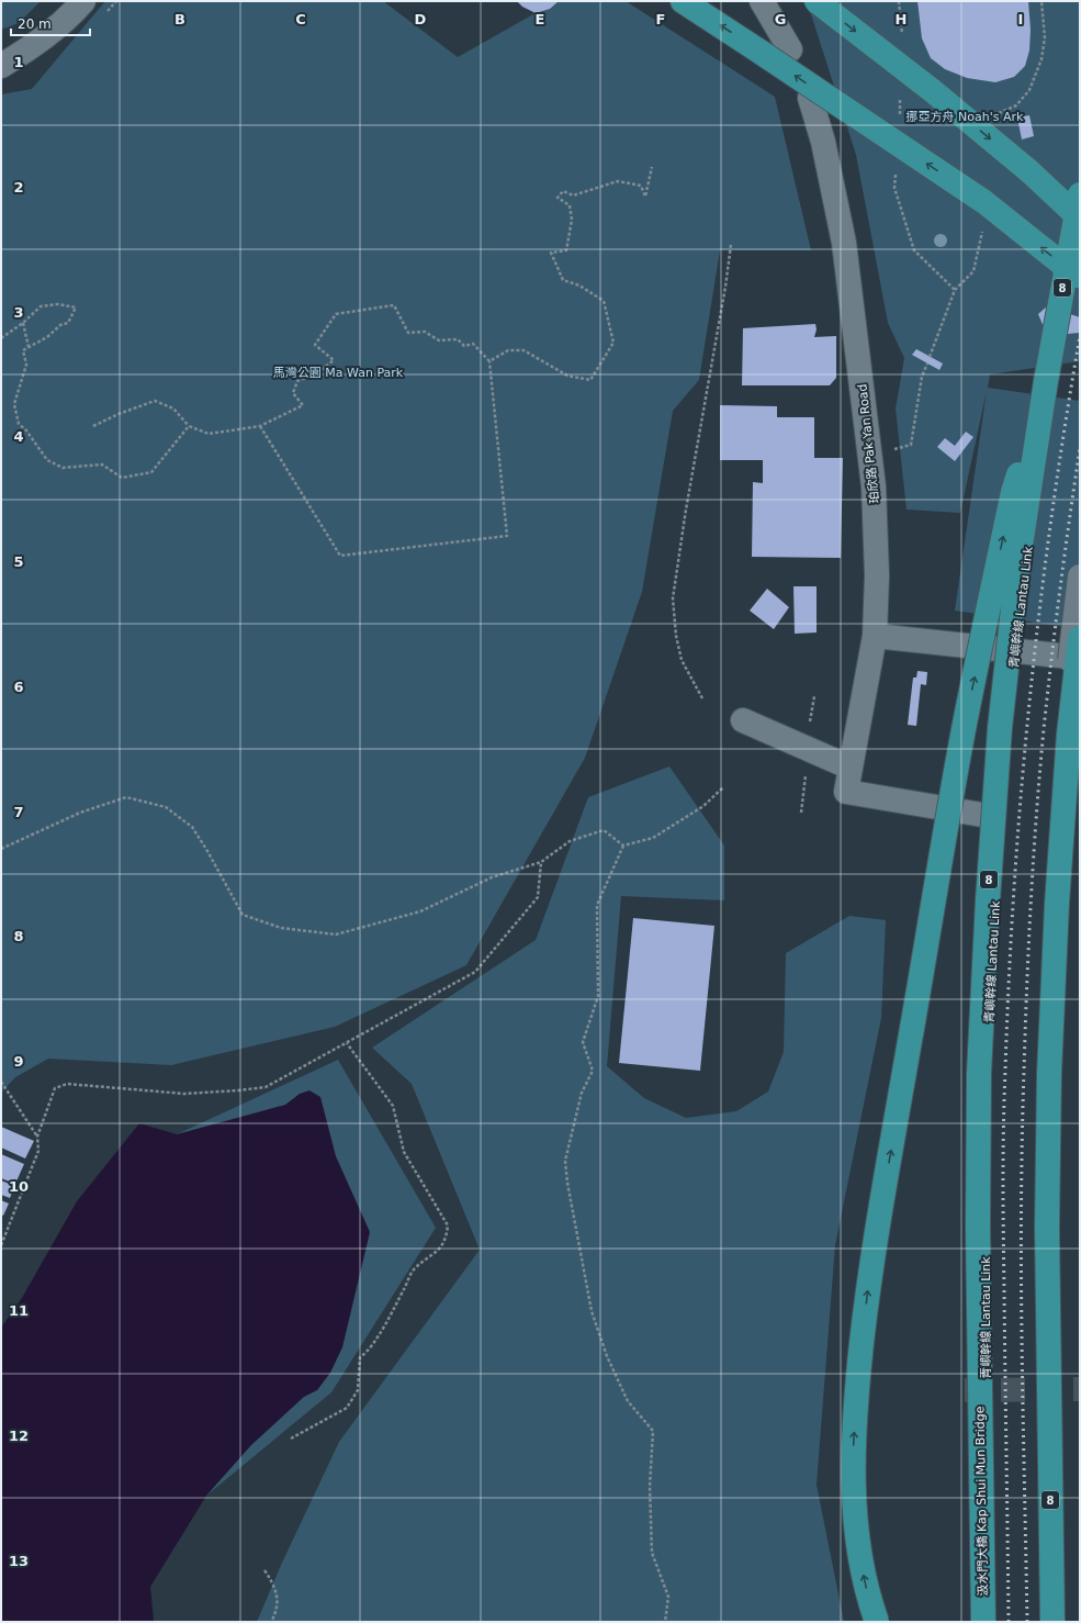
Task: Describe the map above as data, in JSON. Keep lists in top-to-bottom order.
{
  "streets": {
    "highway": ["8", "青嶼幹線 Lantau Link", "汲水門大橋 Kap Shui Mun Bridge"],
    "street": ["珀欣路 Pak Yan Road"]
  },
  "crossings": [
    ["青嶼幹線 Lantau Link", "汲水門大橋 Kap Shui Mun Bridge"]
  ],
  "parks": ["挪亞方舟 Noah's Ark", "馬灣公園 Ma Wan Park"],
  "scale_bar": "20 m",
  "grid": {
    "columns": [
      "B",
      "C",
      "D",
      "E",
      "F",
      "G",
      "H",
      "I"
    ],
    "rows": [
      "1",
      "2",
      "3",
      "4",
      "5",
      "6",
      "7",
      "8",
      "9",
      "10",
      "11",
      "12",
      "13"
    ]
  }
}
